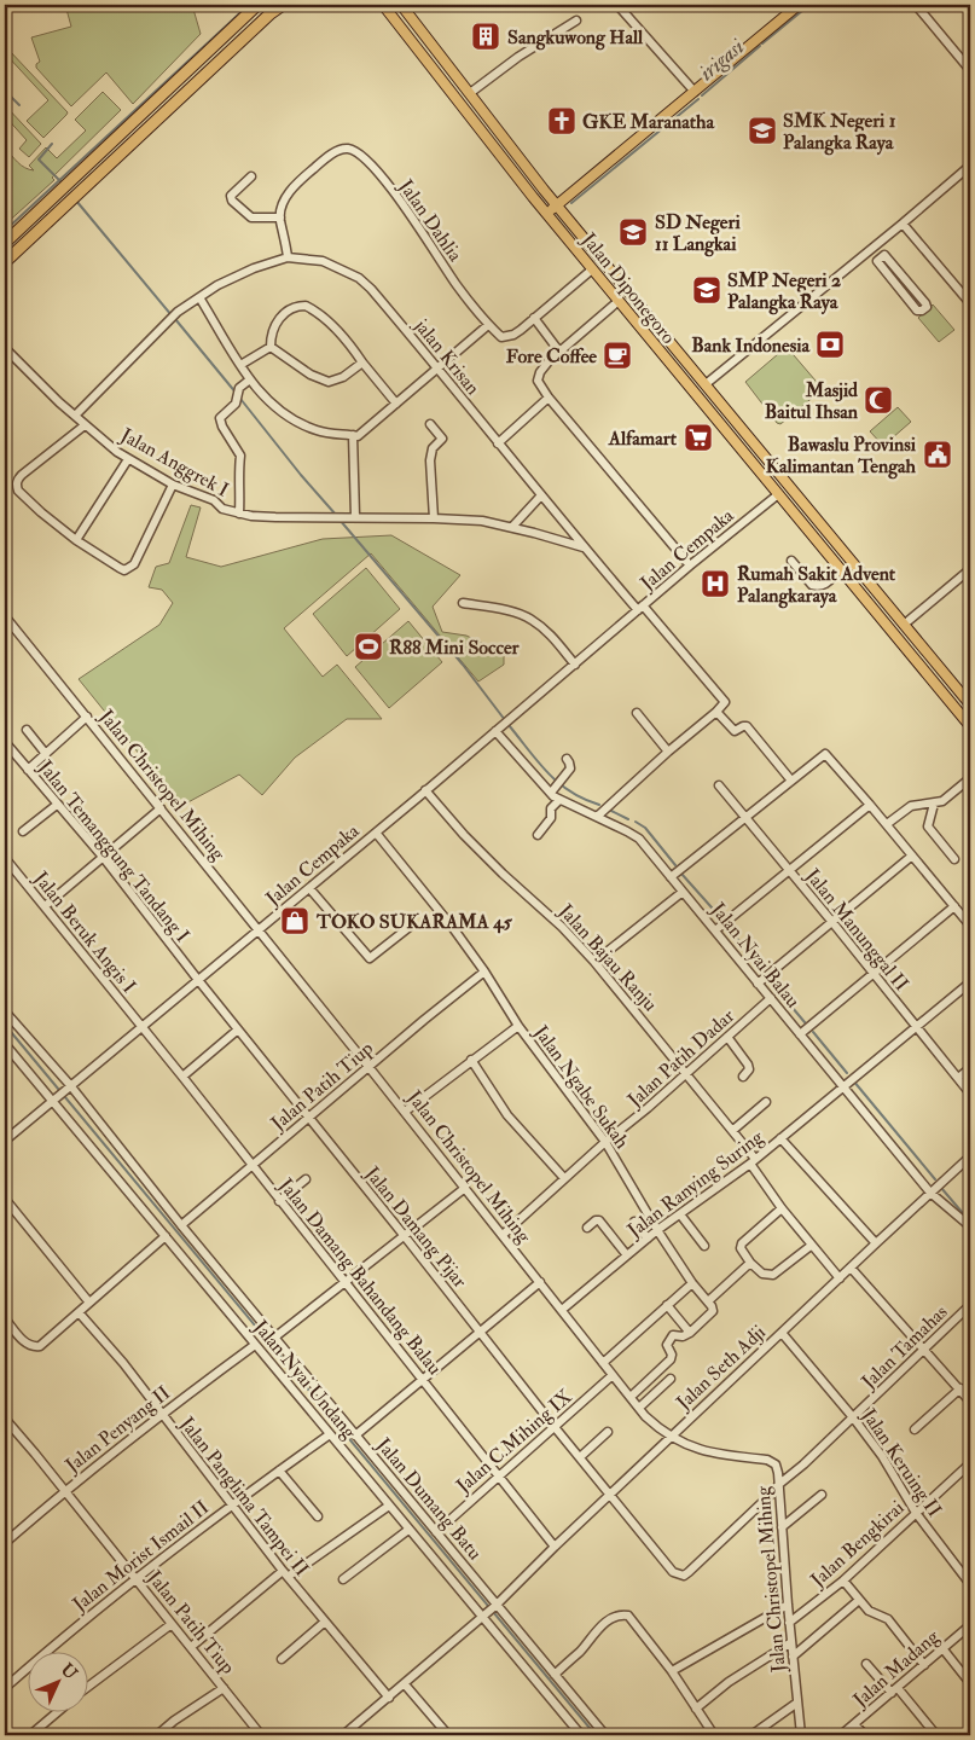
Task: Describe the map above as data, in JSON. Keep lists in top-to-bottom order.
{
  "streets": {
    "main road": ["Jalan Diponegoro"],
    "street": [
      "Jalan Dahlia",
      "jalan Krisan",
      "Jalan Anggrek I",
      "Jalan Cempaka",
      "Jalan Christopel Mihing",
      "Jalan Temanggung Tandang I",
      "Jalan Manunggal II",
      "Jalan Beruk Angis I",
      "Jalan Nyai Balau",
      "Jalan Bajau Ranju",
      "Jalan Patih Dadar",
      "Jalan Patih Tiup",
      "Jalan Ngabe Sukah",
      "Jalan Ranying Suring",
      "Jalan Damang Pijar",
      "Jalan Damang Bahandang Balau",
      "Jalan Tamahas",
      "Jalan Seth Adji",
      "Jalan Nyai Undang",
      "Jalan Penyang II",
      "Jalan C.Mihing IX",
      "Jalan Keruing II",
      "Jalan Panglima Tampei II",
      "Jalan Dumang Batu",
      "Jalan Bengkirai",
      "Jalan Morist Ismail II",
      "Jalan Madang"
    ]
  },
  "crossings": [
    ["Jalan Diponegoro", "Jalan Cempaka"],
    ["jalan Krisan", "Jalan Anggrek I"],
    ["jalan Krisan", "Jalan Cempaka"],
    ["Jalan Cempaka", "Jalan Christopel Mihing"],
    ["Jalan Cempaka", "Jalan Temanggung Tandang I"],
    ["Jalan Cempaka", "Jalan Beruk Angis I"],
    ["Jalan Cempaka", "Jalan Nyai Balau"],
    ["Jalan Cempaka", "Jalan Bajau Ranju"],
    ["Jalan Cempaka", "Jalan Ngabe Sukah"],
    ["Jalan Cempaka", "Jalan Damang Pijar"],
    ["Jalan Cempaka", "Jalan Damang Bahandang Balau"],
    ["Jalan Cempaka", "Jalan Nyai Undang"],
    ["Jalan Cempaka", "Jalan Dumang Batu"],
    ["Jalan Christopel Mihing", "Jalan Patih Dadar"],
    ["Jalan Christopel Mihing", "Jalan Patih Tiup"],
    ["Jalan Christopel Mihing", "Jalan Ranying Suring"],
    ["Jalan Christopel Mihing", "Jalan Tamahas"],
    ["Jalan Christopel Mihing", "Jalan Seth Adji"],
    ["Jalan Christopel Mihing", "Jalan C.Mihing IX"],
    ["Jalan Christopel Mihing", "Jalan Bengkirai"],
    ["Jalan Temanggung Tandang I", "Jalan Damang Pijar"],
    ["Jalan Manunggal II", "Jalan Ranying Suring"],
    ["Jalan Beruk Angis I", "Jalan Damang Bahandang Balau"],
    ["Jalan Nyai Balau", "Jalan Patih Dadar"],
    ["Jalan Nyai Balau", "Jalan Ranying Suring"],
    ["Jalan Nyai Balau", "Jalan Seth Adji"],
    ["Jalan Bajau Ranju", "Jalan Patih Dadar"],
    ["Jalan Bajau Ranju", "Jalan Ranying Suring"],
    ["Jalan Bajau Ranju", "Jalan Seth Adji"],
    ["Jalan Patih Dadar", "Jalan Ngabe Sukah"],
    ["Jalan Patih Tiup", "Jalan Ngabe Sukah"],
    ["Jalan Patih Tiup", "Jalan Damang Pijar"],
    ["Jalan Patih Tiup", "Jalan Damang Bahandang Balau"],
    ["Jalan Patih Tiup", "Jalan Penyang II"],
    ["Jalan Patih Tiup", "Jalan Dumang Batu"],
    ["Jalan Patih Tiup", "Jalan Morist Ismail II"],
    ["Jalan Ngabe Sukah", "Jalan Ranying Suring"],
    ["Jalan Damang Pijar", "Jalan Tamahas"],
    ["Jalan Damang Pijar", "Jalan Seth Adji"],
    ["Jalan Damang Pijar", "Jalan C.Mihing IX"],
    ["Jalan Damang Bahandang Balau", "Jalan Seth Adji"],
    ["Jalan Damang Bahandang Balau", "Jalan C.Mihing IX"],
    ["Jalan Tamahas", "Jalan Keruing II"],
    ["Jalan Seth Adji", "Jalan Nyai Undang"],
    ["Jalan Seth Adji", "Jalan Keruing II"],
    ["Jalan Seth Adji", "Jalan Dumang Batu"],
    ["Jalan Nyai Undang", "Jalan Penyang II"],
    ["Jalan Nyai Undang", "Jalan Morist Ismail II"],
    ["Jalan Penyang II", "Jalan Panglima Tampei II"],
    ["Jalan C.Mihing IX", "Jalan Dumang Batu"],
    ["Jalan Keruing II", "Jalan Bengkirai"],
    ["Jalan Panglima Tampei II", "Jalan Morist Ismail II"]
  ],
  "water": ["irigasi"],
  "places": {
    "building": ["Sangkuwong Hall"],
    "church": ["GKE Maranatha"],
    "school or university": ["SMK Negeri 1 Palangka Raya", "SD Negeri 11 Langkai", "SMP Negeri 2 Palangka Raya"],
    "bank": ["Bank Indonesia"],
    "cafe": ["Fore Coffee"],
    "mosque": ["Masjid Baitul Ihsan"],
    "supermarket": ["Alfamart"],
    "public building": ["Bawaslu Provinsi Kalimantan Tengah"],
    "hospital": ["Rumah Sakit Advent Palangkaraya"],
    "sports": ["R88 Mini Soccer"],
    "shop": ["TOKO SUKARAMA 45"]
  },
  "north": "top right"
}
